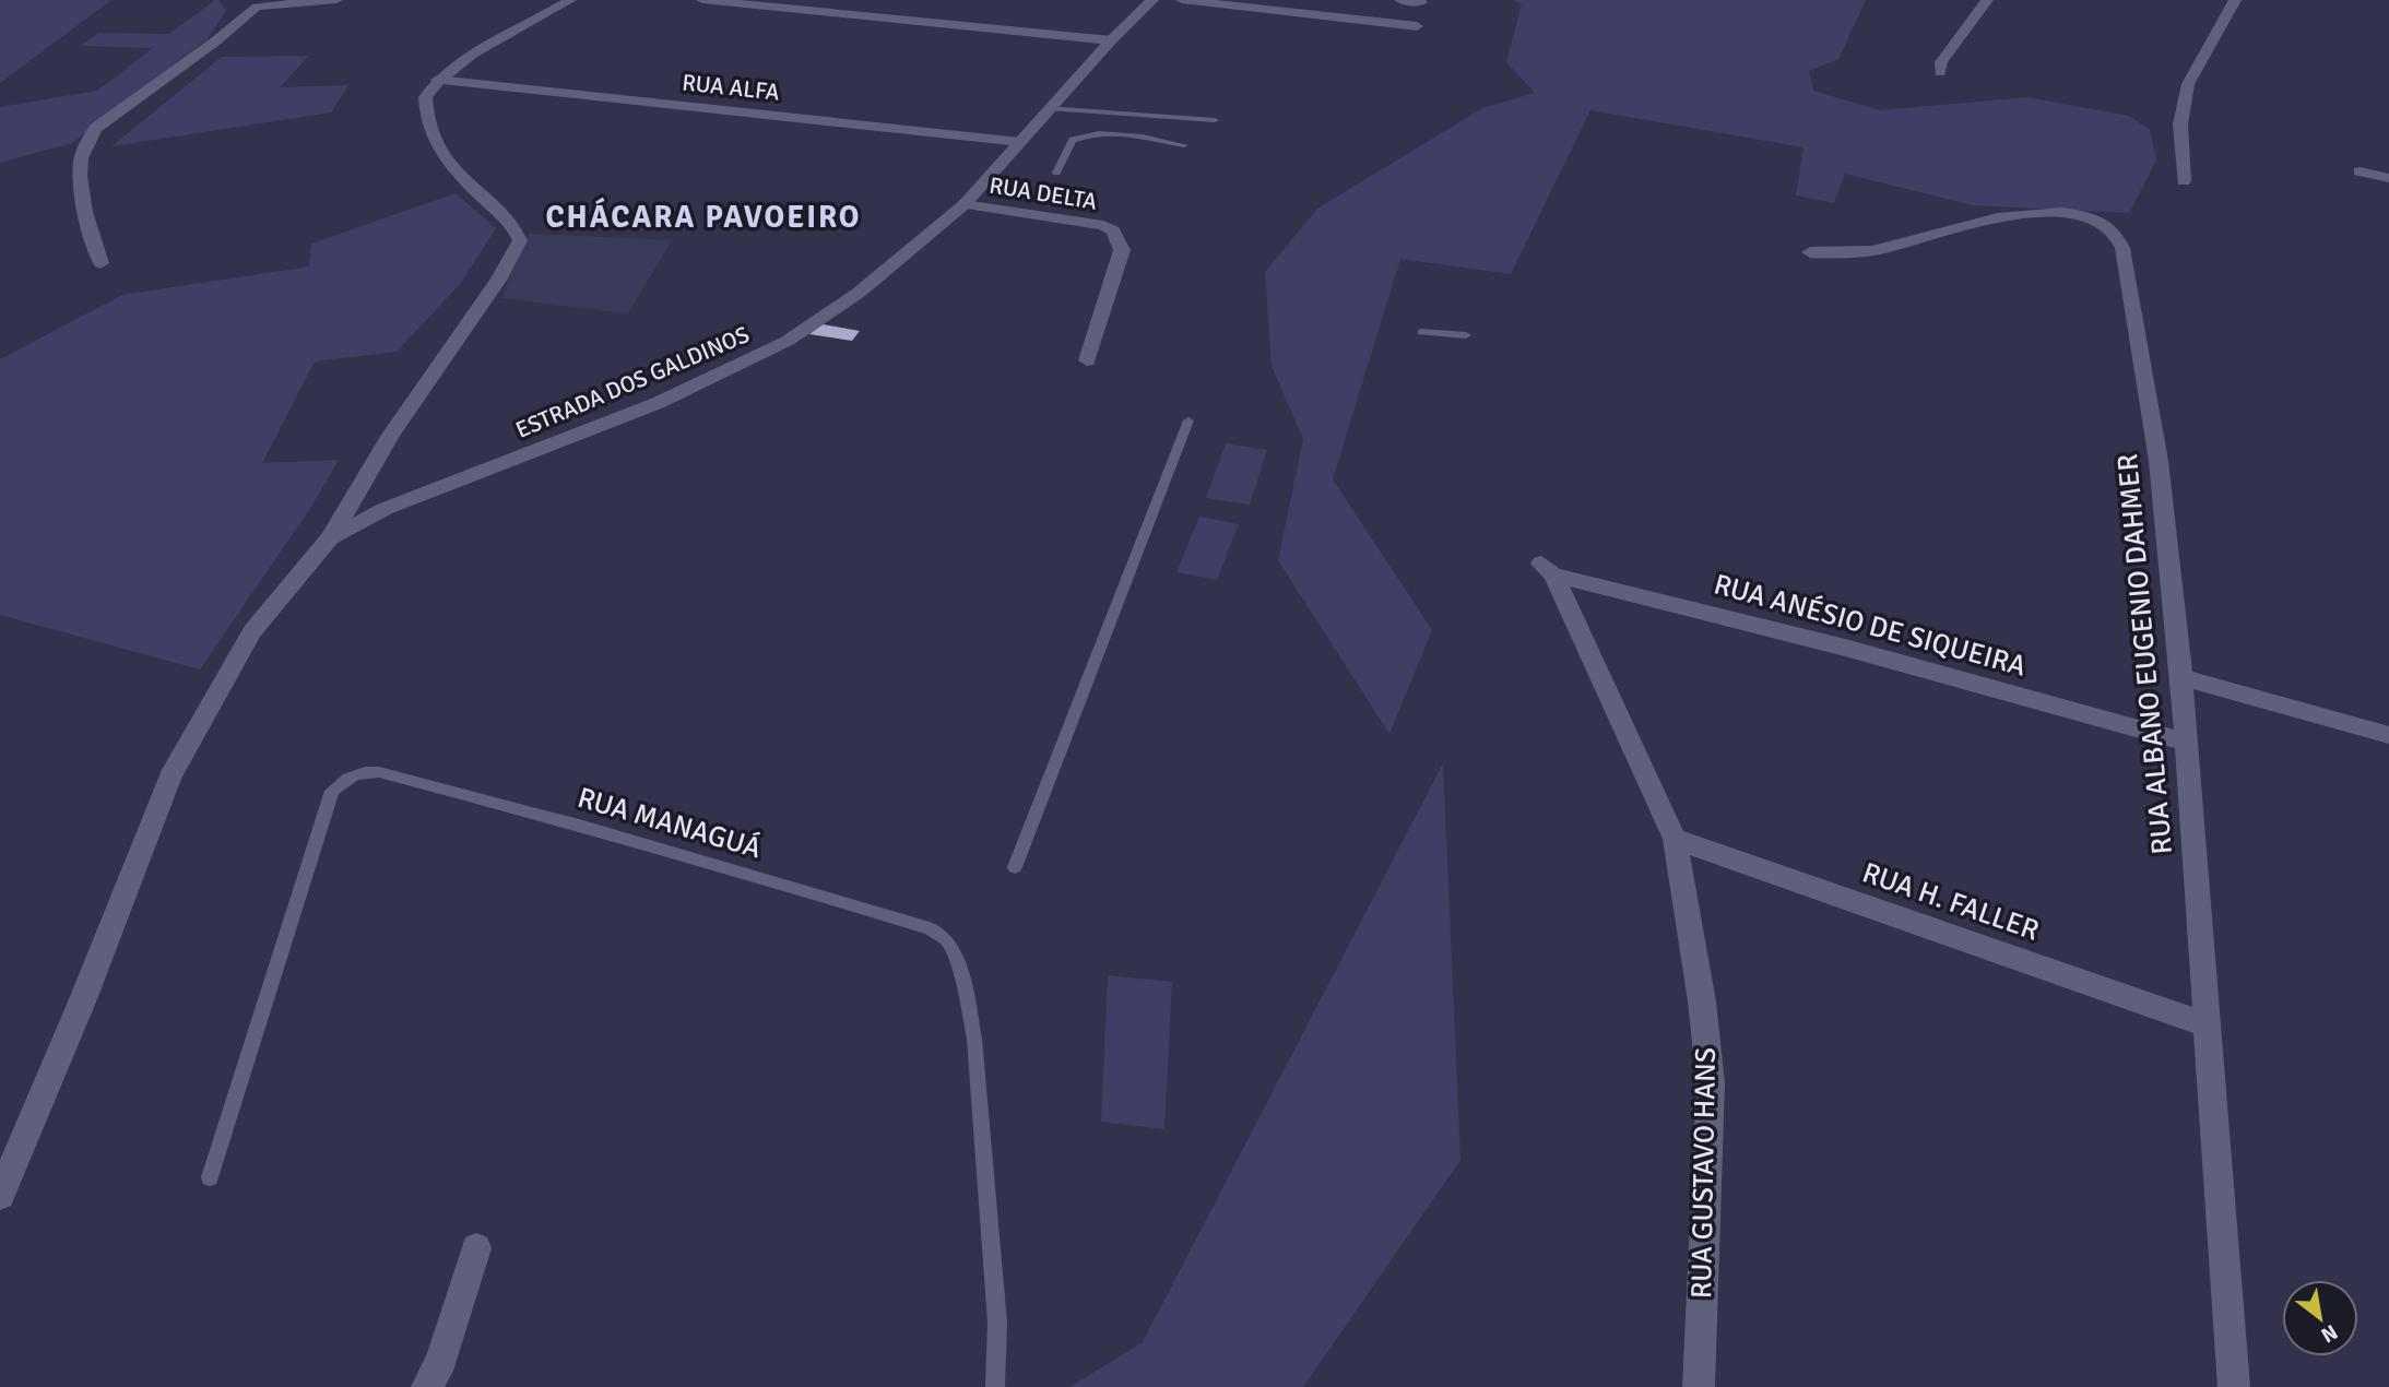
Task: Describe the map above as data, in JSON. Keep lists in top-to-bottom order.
{
  "streets": {
    "street": [
      "RUA ALFA",
      "RUA DELTA",
      "ESTRADA DOS GALDINOS",
      "RUA ANÉSIO DE SIQUEIRA",
      "RUA ALBANO EUGENIO DAHMER",
      "RUA H. FALLER",
      "RUA GUSTAVO HANS"
    ],
    "lane": ["RUA MANAGUÁ"]
  },
  "crossings": [
    ["RUA ALFA", "ESTRADA DOS GALDINOS"],
    ["RUA DELTA", "ESTRADA DOS GALDINOS"],
    ["RUA ANÉSIO DE SIQUEIRA", "RUA ALBANO EUGENIO DAHMER"],
    ["RUA ANÉSIO DE SIQUEIRA", "RUA GUSTAVO HANS"],
    ["RUA ALBANO EUGENIO DAHMER", "RUA H. FALLER"],
    ["RUA H. FALLER", "RUA GUSTAVO HANS"]
  ],
  "districts": ["CHÁCARA PAVOEIRO"],
  "north": "bottom right"
}
